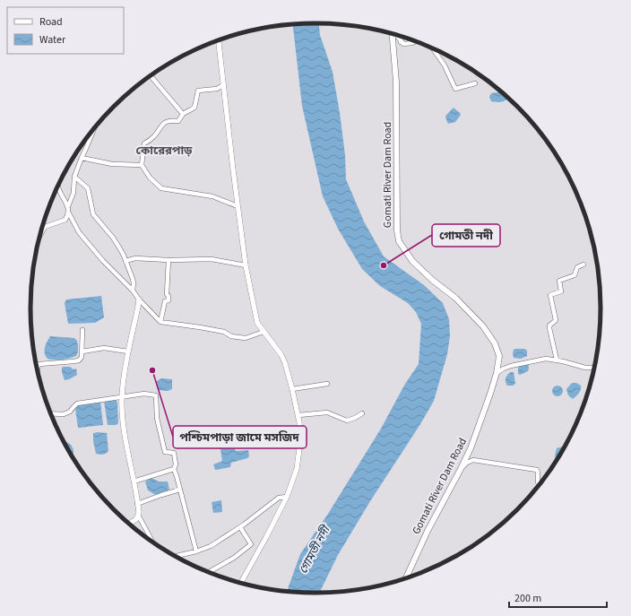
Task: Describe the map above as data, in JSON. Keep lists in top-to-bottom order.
{
  "streets": {
    "main road": ["Gomati River Dam Road"]
  },
  "districts": ["কোরেরপাড়"],
  "water": ["গোমতী নদী"],
  "places": ["গোমতী নদী", "পশ্চিমপাড়া জামে মসজিদ"],
  "legend": ["Road", "Water"],
  "scale_bar": "200 m"
}
